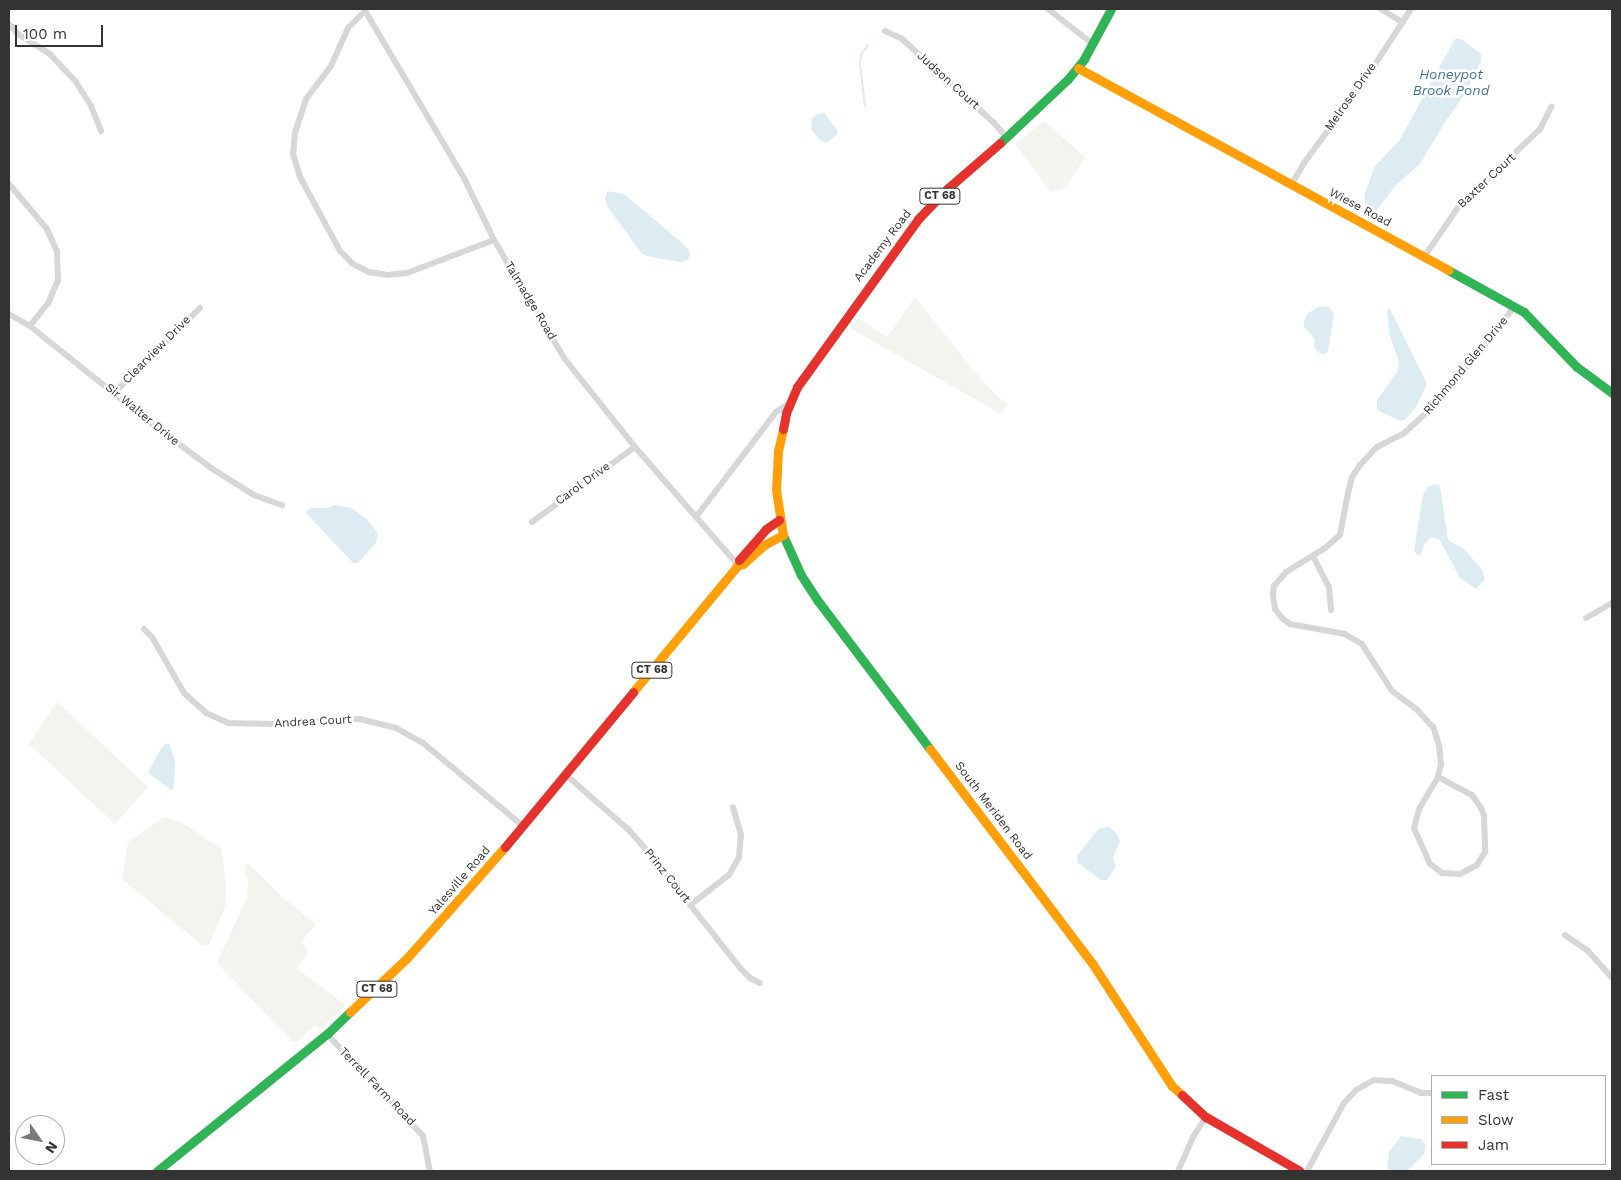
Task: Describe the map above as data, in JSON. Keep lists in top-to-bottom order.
{
  "streets": {
    "main road": [
      "CT 68",
      "Wiese Road",
      "Academy Road",
      "South Meriden Road",
      "Yalesville Road"
    ],
    "street": [
      "Judson Court",
      "Melrose Drive",
      "Baxter Court",
      "Talmadge Road",
      "Clearview Drive",
      "Richmond Glen Drive",
      "Sir Walter Drive",
      "Carol Drive",
      "Andrea Court",
      "Prinz Court",
      "Terrell Farm Road"
    ]
  },
  "crossings": [
    ["Judson Court", "Academy Road"],
    ["Melrose Drive", "Wiese Road"],
    ["Baxter Court", "Wiese Road"],
    ["Wiese Road", "Academy Road"],
    ["Wiese Road", "Richmond Glen Drive"],
    ["Academy Road", "Talmadge Road"],
    ["Academy Road", "South Meriden Road"],
    ["Talmadge Road", "Carol Drive"],
    ["Talmadge Road", "Yalesville Road"],
    ["Clearview Drive", "Sir Walter Drive"],
    ["Andrea Court", "Yalesville Road"],
    ["South Meriden Road", "Yalesville Road"],
    ["Prinz Court", "Yalesville Road"],
    ["Yalesville Road", "Terrell Farm Road"]
  ],
  "water": ["Honeypot Brook Pond"],
  "legend": ["Fast", "Slow", "Jam"],
  "scale_bar": "100 m",
  "north": "bottom right"
}
